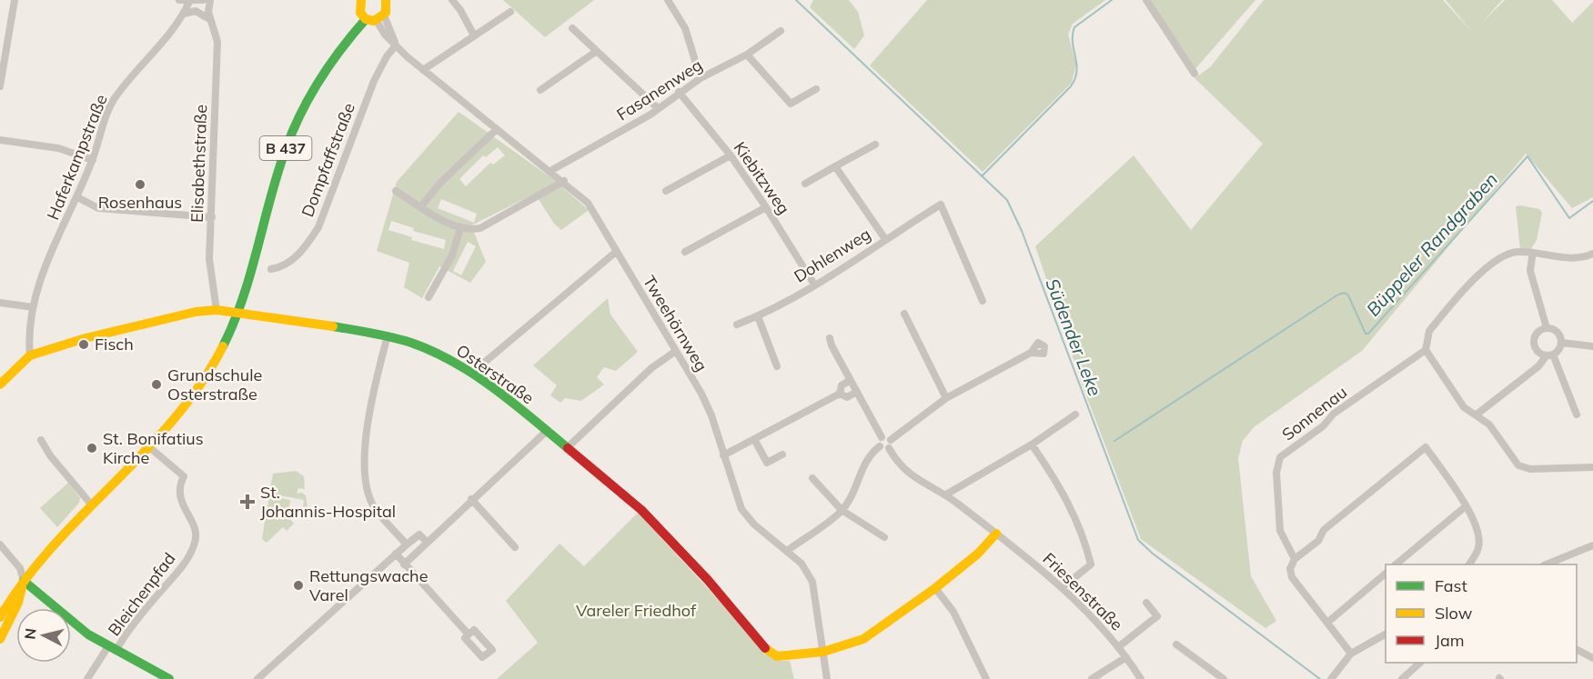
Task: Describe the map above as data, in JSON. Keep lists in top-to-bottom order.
{
  "streets": {
    "street": [
      "Fasanenweg",
      "B 437",
      "Haferkampstraße",
      "Dompfaffstraße",
      "Elisabethstraße",
      "Kiebitzweg",
      "Dohlenweg",
      "Tweehörnweg",
      "Osterstraße",
      "Sonnenau",
      "Friesenstraße",
      "Bleichenpfad"
    ]
  },
  "crossings": [
    ["Fasanenweg", "Kiebitzweg"],
    ["Fasanenweg", "Tweehörnweg"],
    ["B 437", "Tweehörnweg"],
    ["B 437", "Osterstraße"],
    ["B 437", "Bleichenpfad"],
    ["Haferkampstraße", "Osterstraße"],
    ["Dompfaffstraße", "Tweehörnweg"],
    ["Elisabethstraße", "Osterstraße"],
    ["Kiebitzweg", "Dohlenweg"],
    ["Tweehörnweg", "Osterstraße"]
  ],
  "water": ["Büppeler Randgraben", "Südender Leke"],
  "parks": ["Vareler Friedhof"],
  "places": {
    "other": [
      "Rosenhaus",
      "Fisch",
      "Grundschule Osterstraße",
      "St. Bonifatius Kirche",
      "Rettungswache Varel"
    ],
    "health": ["St. Johannis-Hospital"]
  },
  "legend": ["Fast", "Slow", "Jam"],
  "north": "left"
}
